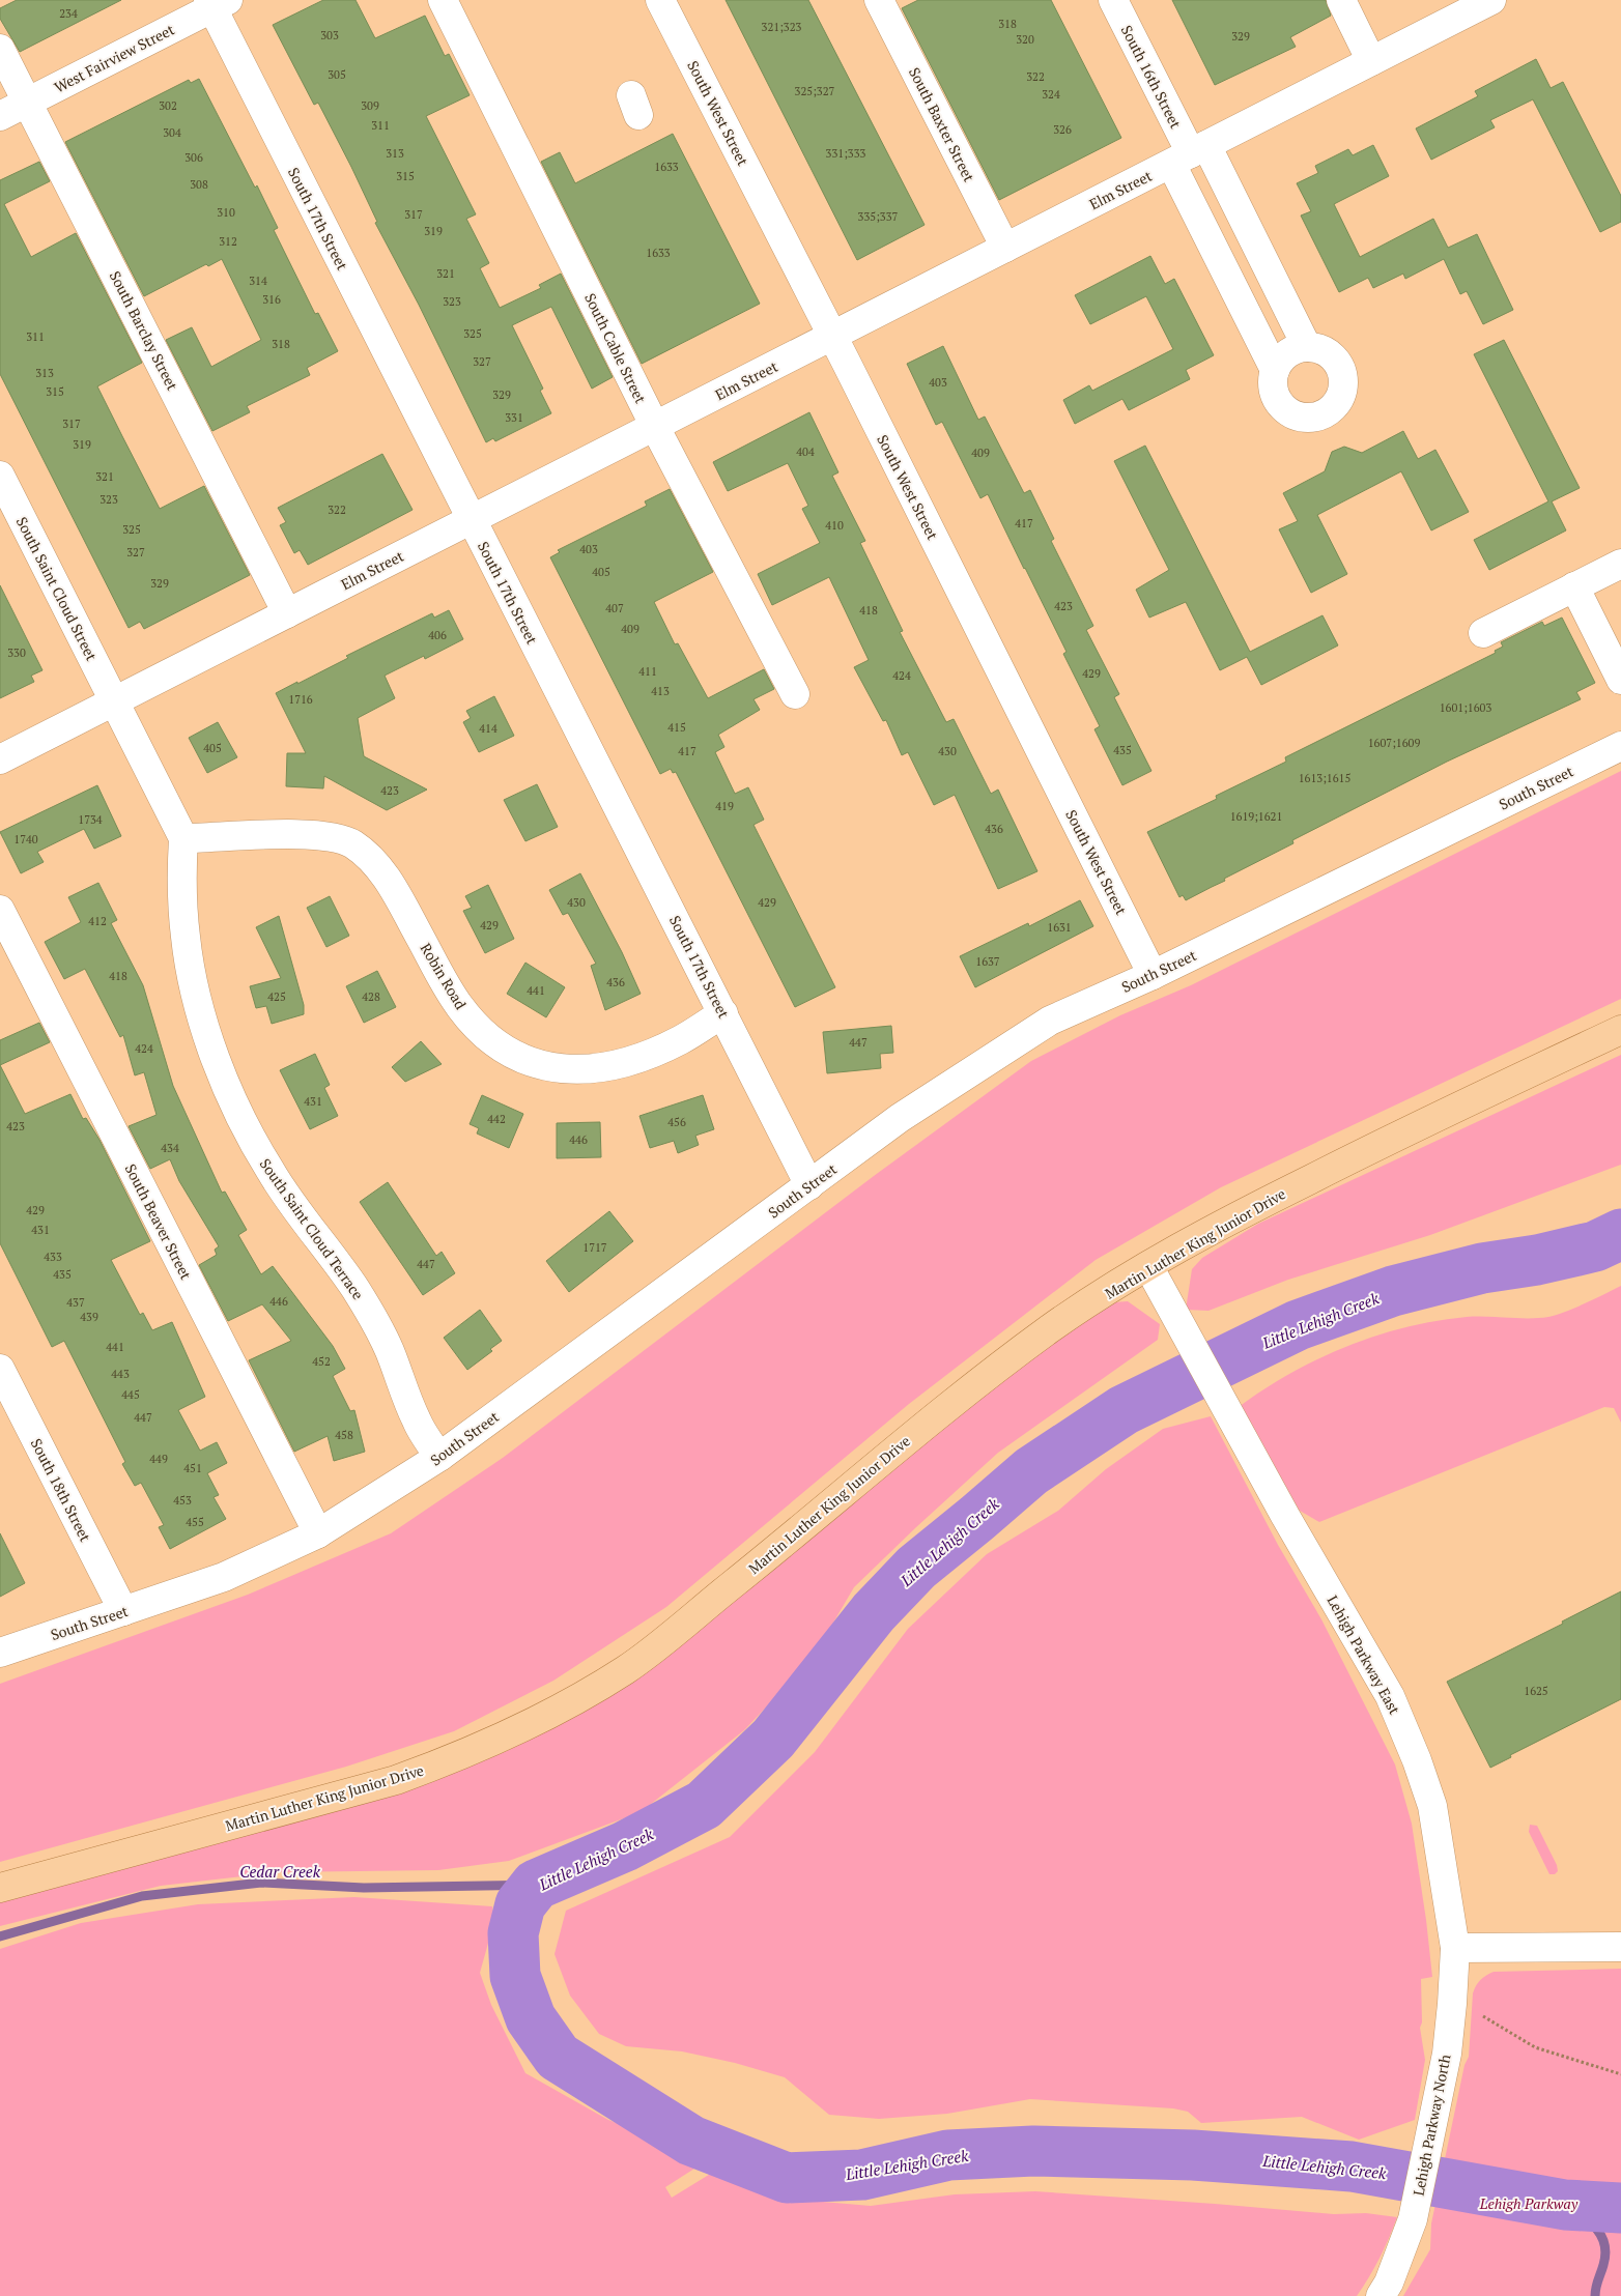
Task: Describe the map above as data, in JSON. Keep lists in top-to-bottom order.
{
  "streets": {
    "main road": ["Martin Luther King Junior Drive"],
    "street": [
      "West Fairview Street",
      "South 16th Street",
      "South West Street",
      "South Baxter Street",
      "Elm Street",
      "South 17th Street",
      "South Barclay Street",
      "South Cable Street",
      "South Saint Cloud Street",
      "South Street",
      "Robin Road",
      "South Beaver Street",
      "South Saint Cloud Terrace",
      "South 18th Street",
      "Lehigh Parkway East",
      "Lehigh Parkway North"
    ]
  },
  "crossings": [
    ["West Fairview Street", "South 17th Street"],
    ["West Fairview Street", "South Barclay Street"],
    ["South 16th Street", "Elm Street"],
    ["South West Street", "Elm Street"],
    ["South West Street", "South Street"],
    ["South Baxter Street", "Elm Street"],
    ["Elm Street", "South 17th Street"],
    ["Elm Street", "South Barclay Street"],
    ["Elm Street", "South Cable Street"],
    ["Elm Street", "South Saint Cloud Street"],
    ["Elm Street", "South Saint Cloud Terrace"],
    ["South 17th Street", "South Street"],
    ["South 17th Street", "Robin Road"],
    ["South Saint Cloud Street", "South Saint Cloud Terrace"],
    ["South Street", "South Beaver Street"],
    ["South Street", "South Saint Cloud Terrace"],
    ["South Street", "South 18th Street"],
    ["Robin Road", "South Saint Cloud Terrace"],
    ["Martin Luther King Junior Drive", "Lehigh Parkway East"],
    ["Lehigh Parkway East", "Lehigh Parkway North"]
  ],
  "water": ["Little Lehigh Creek", "Cedar Creek"],
  "parks": ["Lehigh Parkway"],
  "house_numbers": [
    "234",
    "318",
    "321;323",
    "303",
    "329",
    "320",
    "305",
    "322",
    "325;327",
    "324",
    "302",
    "309",
    "311",
    "326",
    "304",
    "313",
    "331;333",
    "306",
    "1633",
    "315",
    "308",
    "310",
    "317",
    "335;337",
    "319",
    "312",
    "1633",
    "321",
    "314",
    "316",
    "323",
    "325",
    "311",
    "318",
    "327",
    "313",
    "403",
    "315",
    "329",
    "331",
    "317",
    "319",
    "404",
    "409",
    "321",
    "323",
    "322",
    "417",
    "410",
    "325",
    "403",
    "327",
    "405",
    "329",
    "423",
    "407",
    "418",
    "409",
    "406",
    "330",
    "411",
    "429",
    "424",
    "413",
    "1716",
    "1601;1603",
    "415",
    "414",
    "1607;1609",
    "405",
    "435",
    "417",
    "430",
    "1613;1615",
    "423",
    "419",
    "1619;1621",
    "1734",
    "436",
    "1740",
    "430",
    "429",
    "412",
    "429",
    "1631",
    "1637",
    "418",
    "436",
    "441",
    "425",
    "428",
    "447",
    "424",
    "431",
    "442",
    "456",
    "423",
    "446",
    "434",
    "429",
    "431",
    "1717",
    "433",
    "447",
    "435",
    "446",
    "437",
    "439",
    "441",
    "452",
    "443",
    "445",
    "447",
    "458",
    "449",
    "451",
    "453",
    "455",
    "1625"
  ]
}
